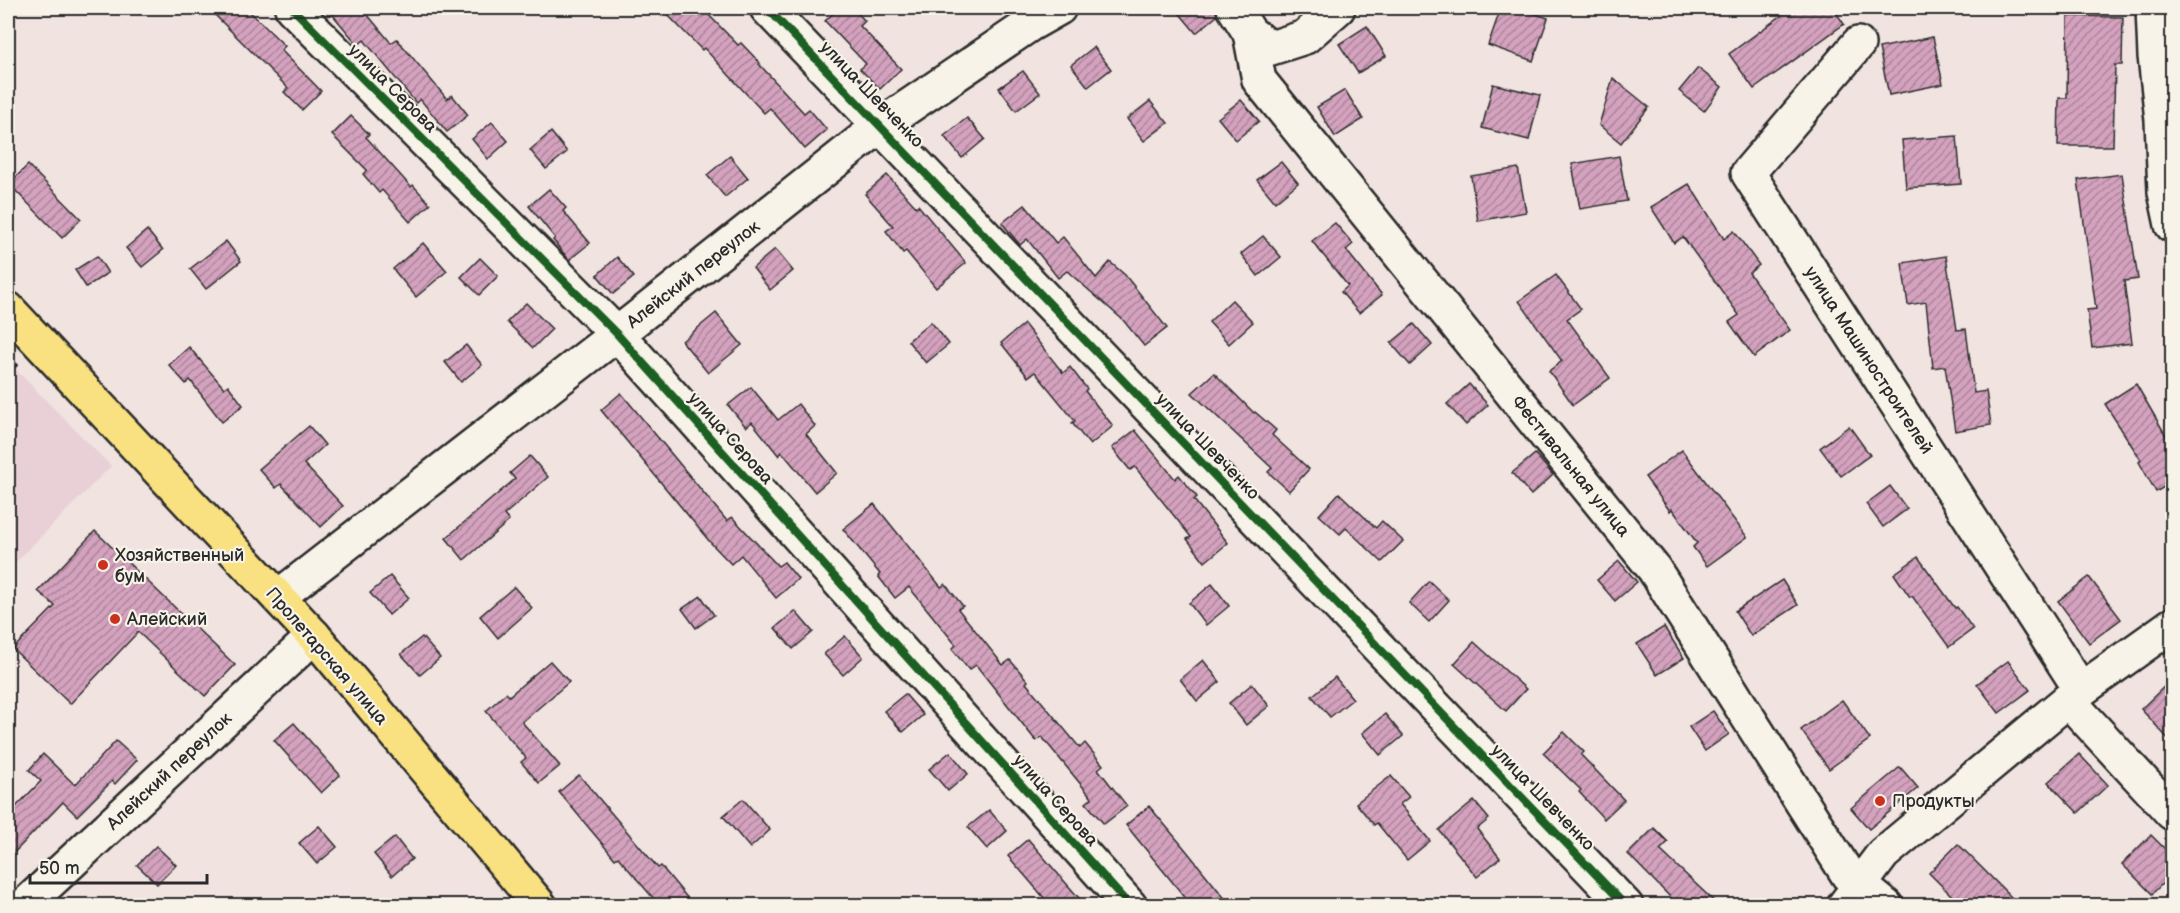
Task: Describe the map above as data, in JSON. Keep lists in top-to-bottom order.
{
  "streets": {
    "main road": ["Пролетарская улица"],
    "street": [
      "улица Серова",
      "улица Шевченко",
      "Алейский переулок",
      "улица Машиностроителей",
      "Фестивальная улица"
    ]
  },
  "crossings": [
    ["улица Серова", "Алейский переулок"],
    ["улица Шевченко", "Алейский переулок"],
    ["Алейский переулок", "Пролетарская улица"]
  ],
  "places": ["Хозяйственный бум", "Алейский", "Продукты"],
  "scale_bar": "50 m"
}
